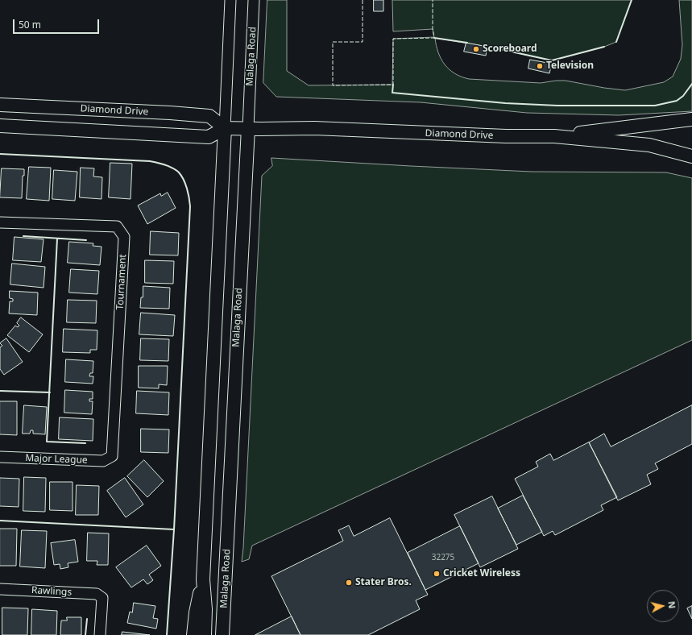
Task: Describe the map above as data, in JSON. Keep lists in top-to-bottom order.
{
  "streets": {
    "street": [
      "Malaga Road",
      "Diamond Drive",
      "Tournament",
      "Major League",
      "Rawlings"
    ]
  },
  "crossings": [
    ["Malaga Road", "Diamond Drive"],
    ["Tournament", "Major League"]
  ],
  "places": [
    "Scoreboard",
    "Television",
    "Cricket Wireless",
    "Stater Bros."
  ],
  "house_numbers": ["32275"],
  "scale_bar": "50 m",
  "north": "right"
}
